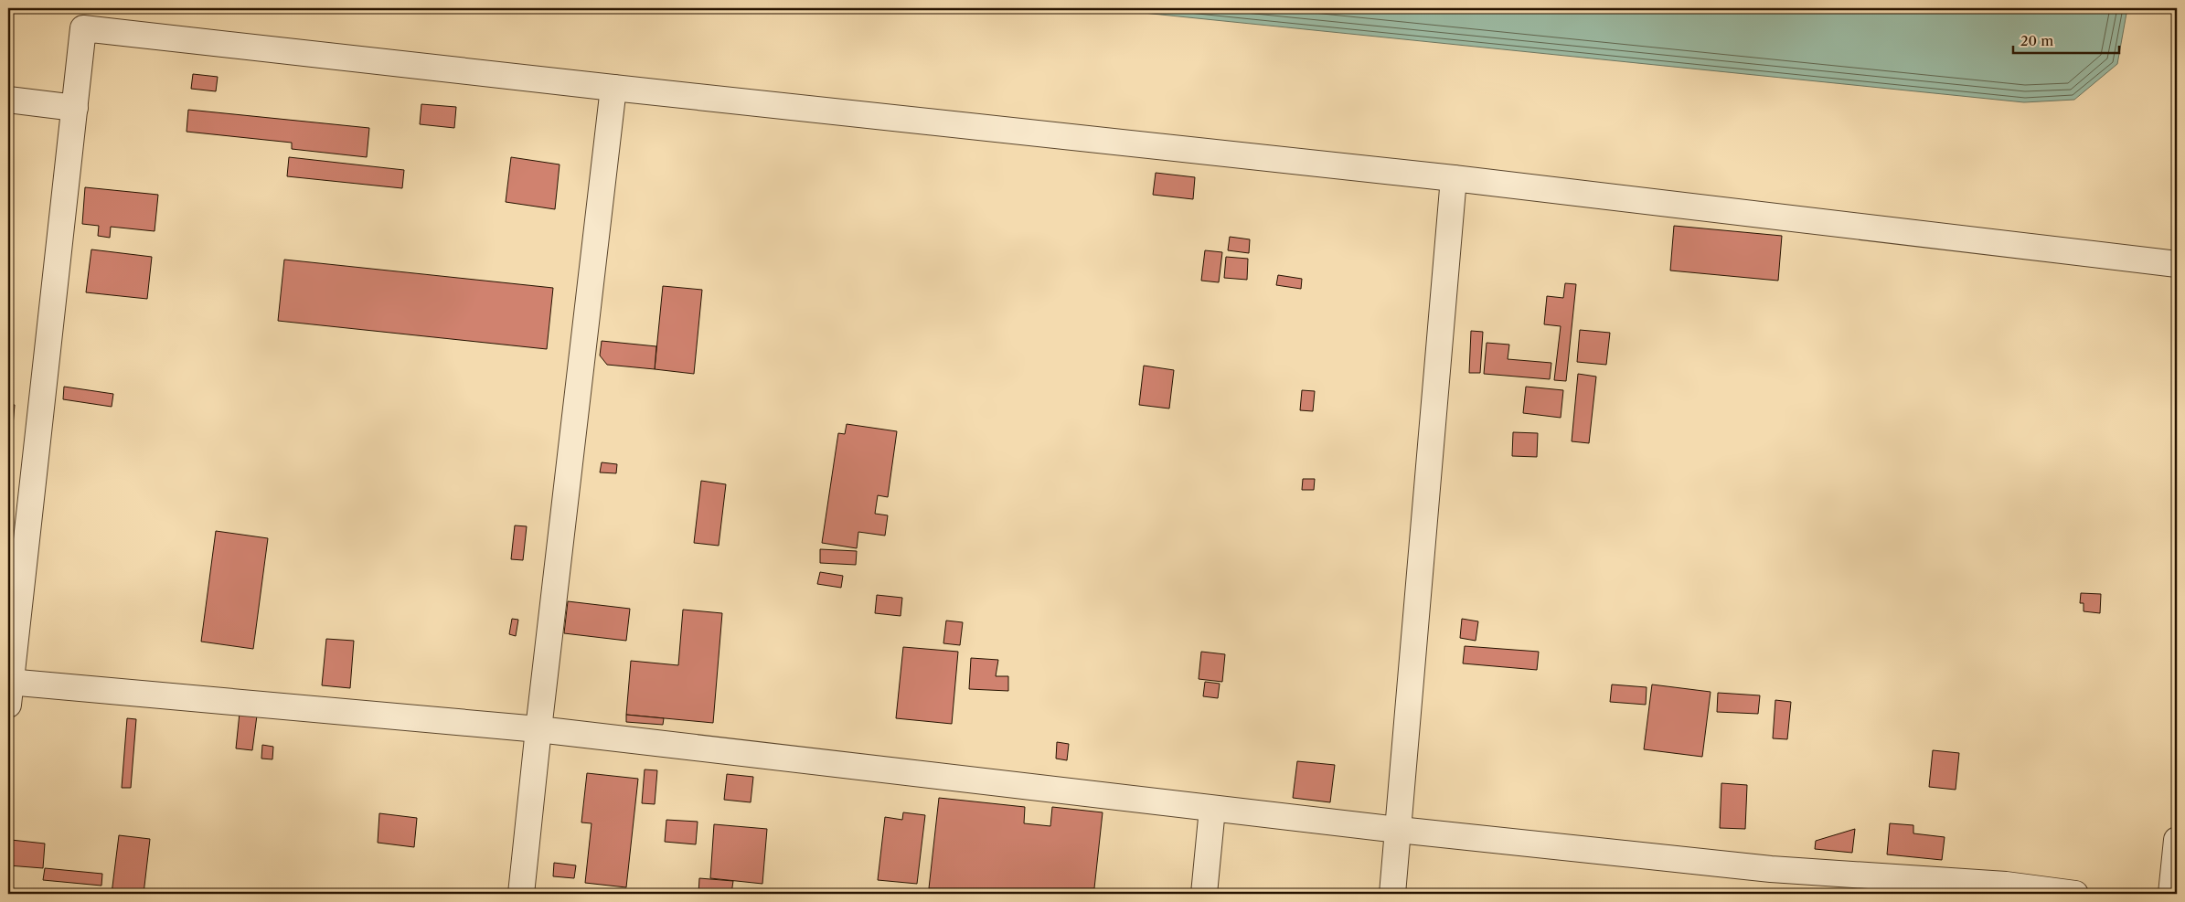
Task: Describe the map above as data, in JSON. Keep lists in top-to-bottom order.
{
  "scale_bar": "20 m"
}
